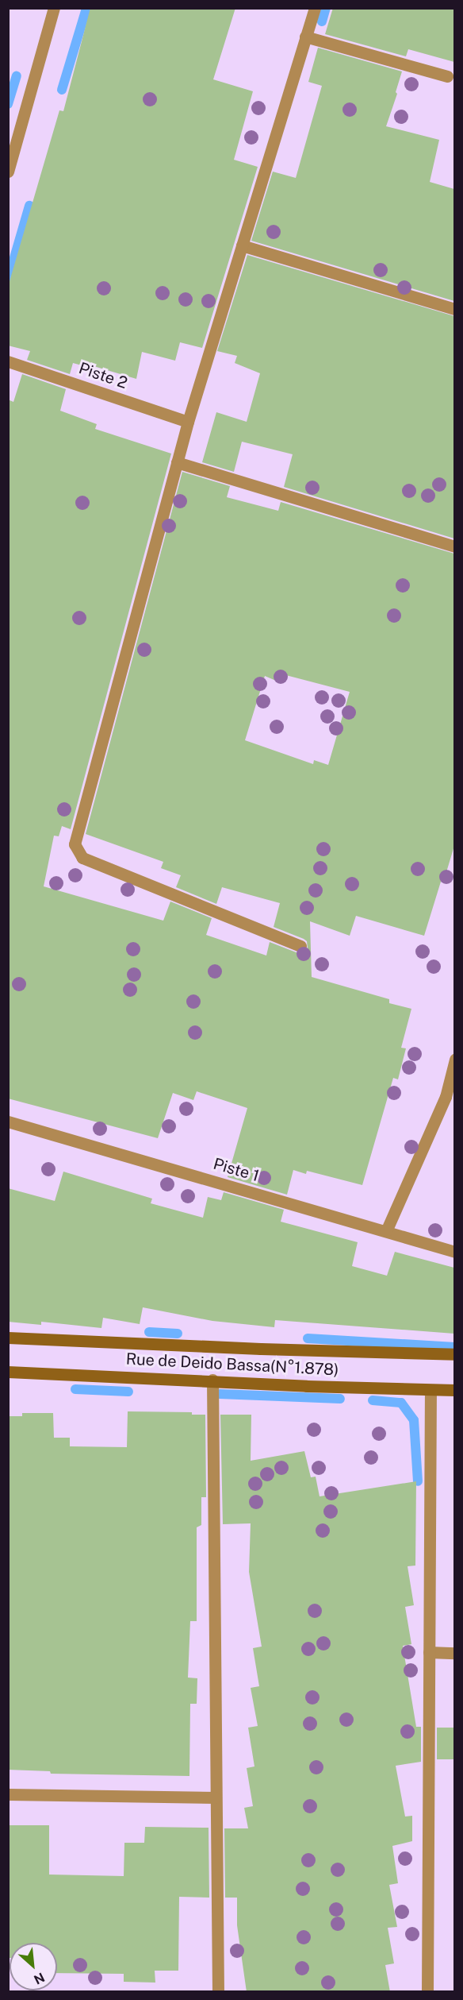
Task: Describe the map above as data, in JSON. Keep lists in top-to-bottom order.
{
  "streets": {
    "main road": ["Rue de Deido Bassa(N°1.878)"],
    "street": ["Piste 2", "Piste 1"]
  },
  "north": "bottom right"
}
